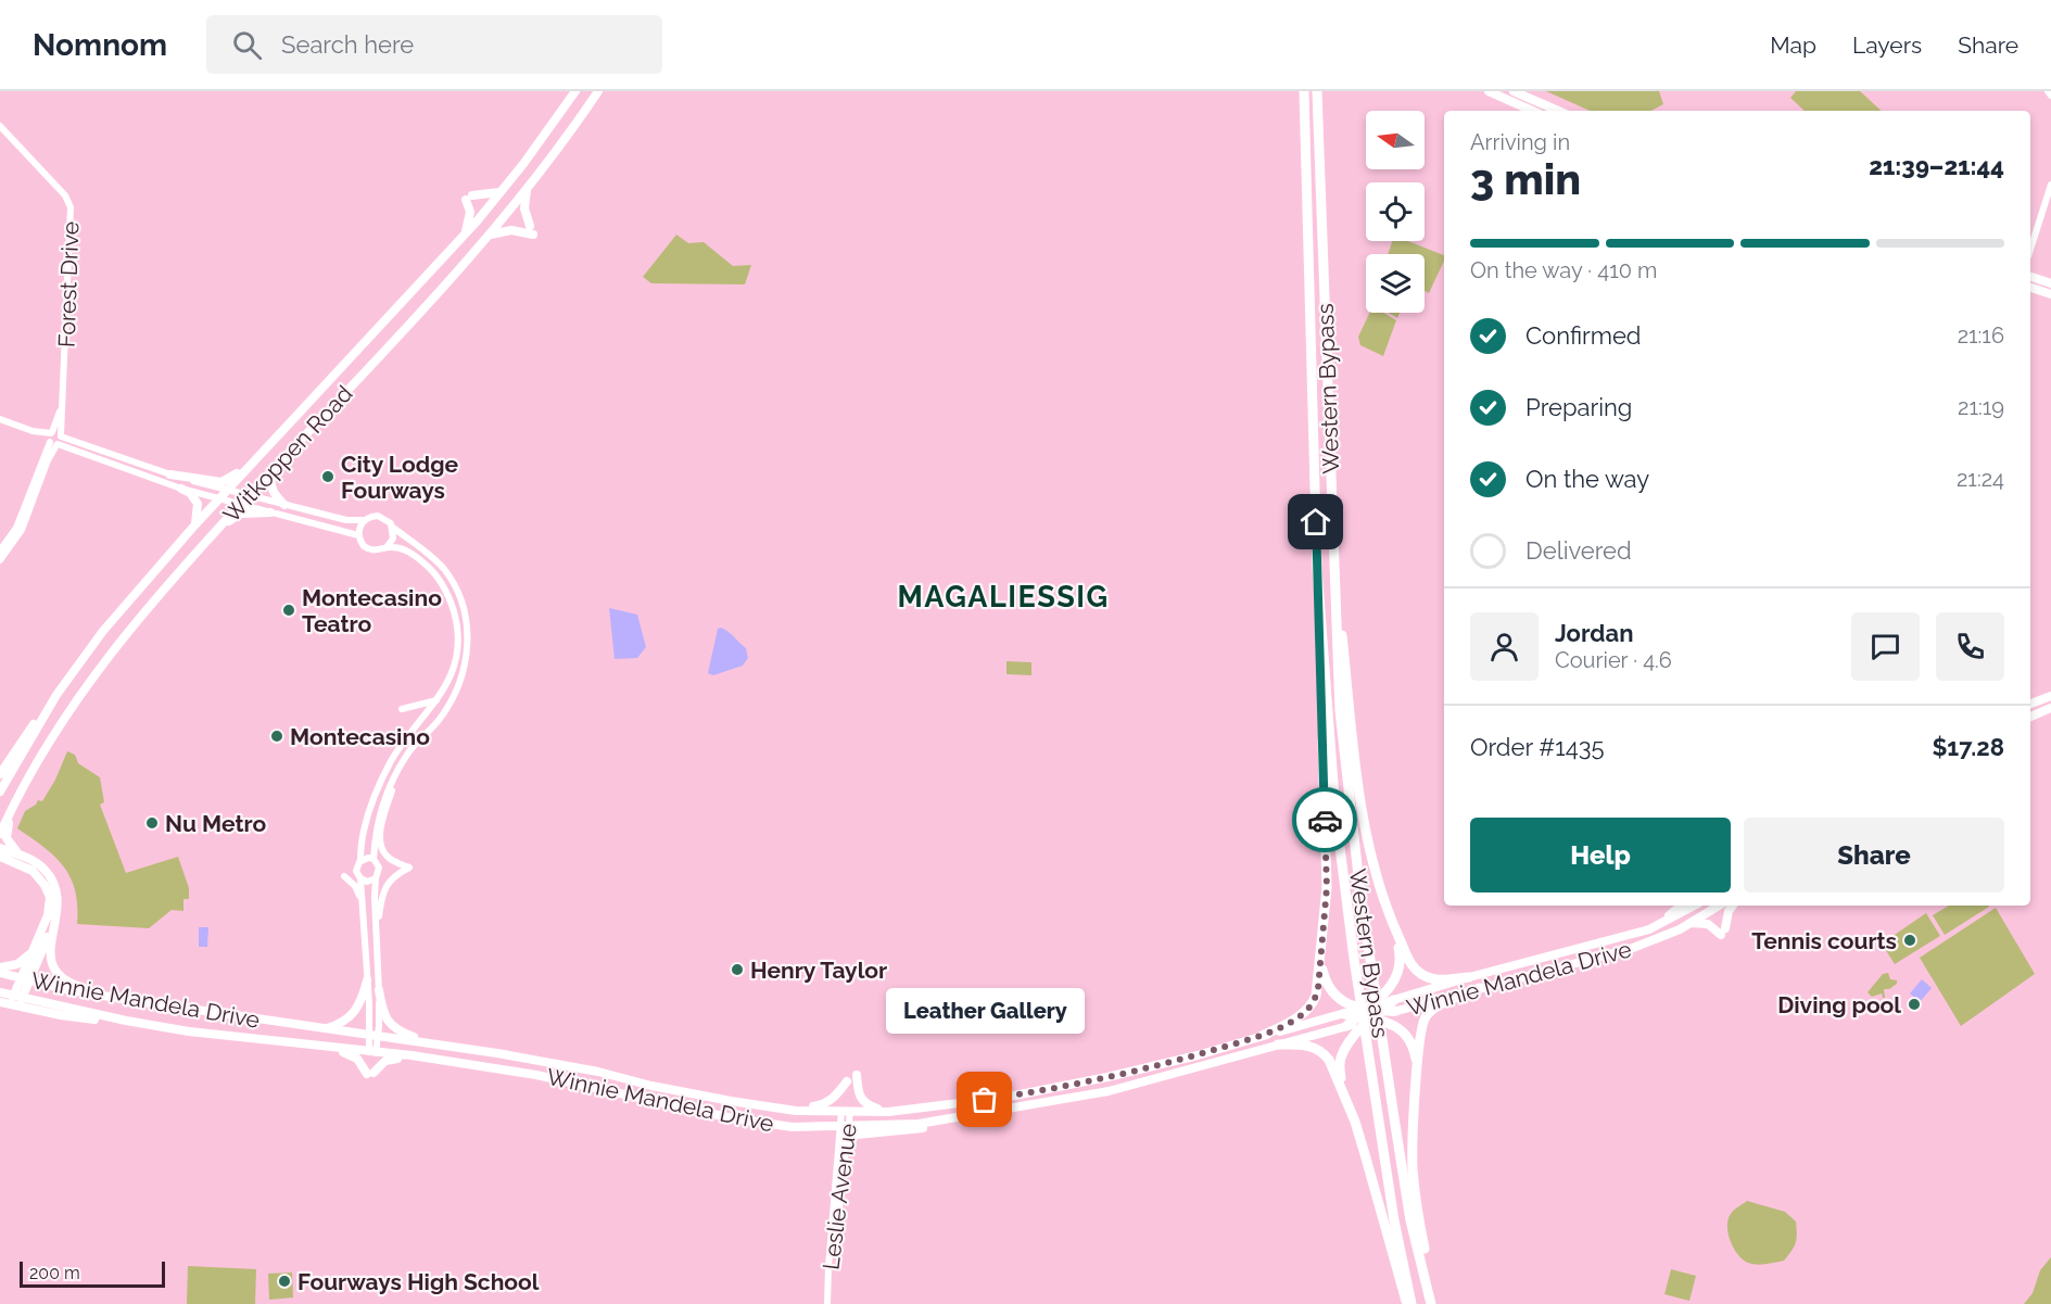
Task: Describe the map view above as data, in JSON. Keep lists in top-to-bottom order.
{
  "streets": {
    "highway": ["Western Bypass"],
    "main road": ["Witkoppen Road", "Winnie Mandela Drive"],
    "street": ["Forest Drive", "Leslie Avenue"]
  },
  "crossings": [
    ["Winnie Mandela Drive", "Leslie Avenue"]
  ],
  "districts": ["MAGALIESSIG"],
  "places": [
    "City Lodge Fourways",
    "Montecasino Teatro",
    "Montecasino",
    "Nu Metro",
    "Tennis courts",
    "Henry Taylor",
    "Diving pool",
    "Leather Gallery",
    "Fourways High School"
  ],
  "scale_bar": "200 m",
  "north": "left",
  "page": {
    "header": "Nomnom",
    "search": "Search here",
    "nav": ["Map", "Layers", "Share"],
    "heading": ["3 min", "Arriving in", "21:39–21:44"],
    "panel": [
      "Jordan",
      "Courier · 4.6",
      "Order #1435",
      "$17.28"
    ],
    "bar": "On the way · 410 m",
    "list": [
      ["Confirmed", "21:16"],
      ["Preparing", "21:19"],
      ["On the way", "21:24"],
      "Delivered"
    ],
    "buttons": ["Help", "Share"],
    "bubble": "Leather Gallery",
    "scale": "200 m"
  }
}
